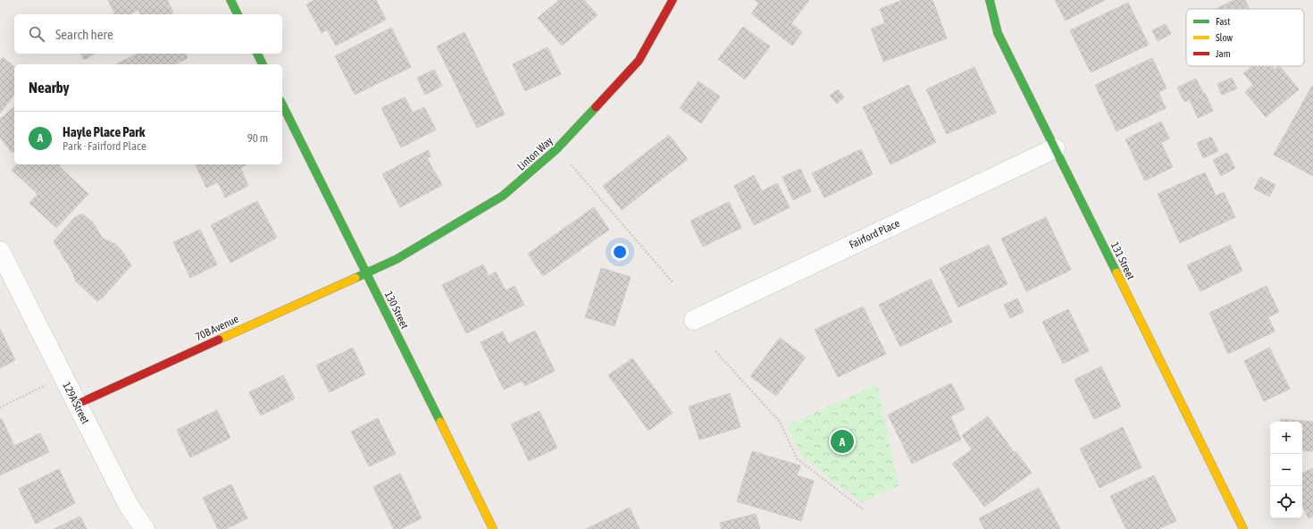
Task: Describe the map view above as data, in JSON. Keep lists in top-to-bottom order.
{
  "streets": {
    "street": [
      "Linton Way",
      "Fairford Place",
      "131 Street",
      "130 Street",
      "70B Avenue",
      "129A Street"
    ]
  },
  "crossings": [
    ["Linton Way", "130 Street"],
    ["Linton Way", "70B Avenue"],
    ["Fairford Place", "131 Street"],
    ["130 Street", "70B Avenue"],
    ["70B Avenue", "129A Street"]
  ],
  "legend": ["Fast", "Slow", "Jam"],
  "page": {
    "search": "Search here",
    "heading": "Nearby",
    "list": [
      {
        "mark": "A",
        "name": "Hayle Place Park",
        "note": "Park · Fairford Place",
        "value": "90 m"
      }
    ],
    "map_buttons": ["+", "−"],
    "pins": "A"
  }
}
